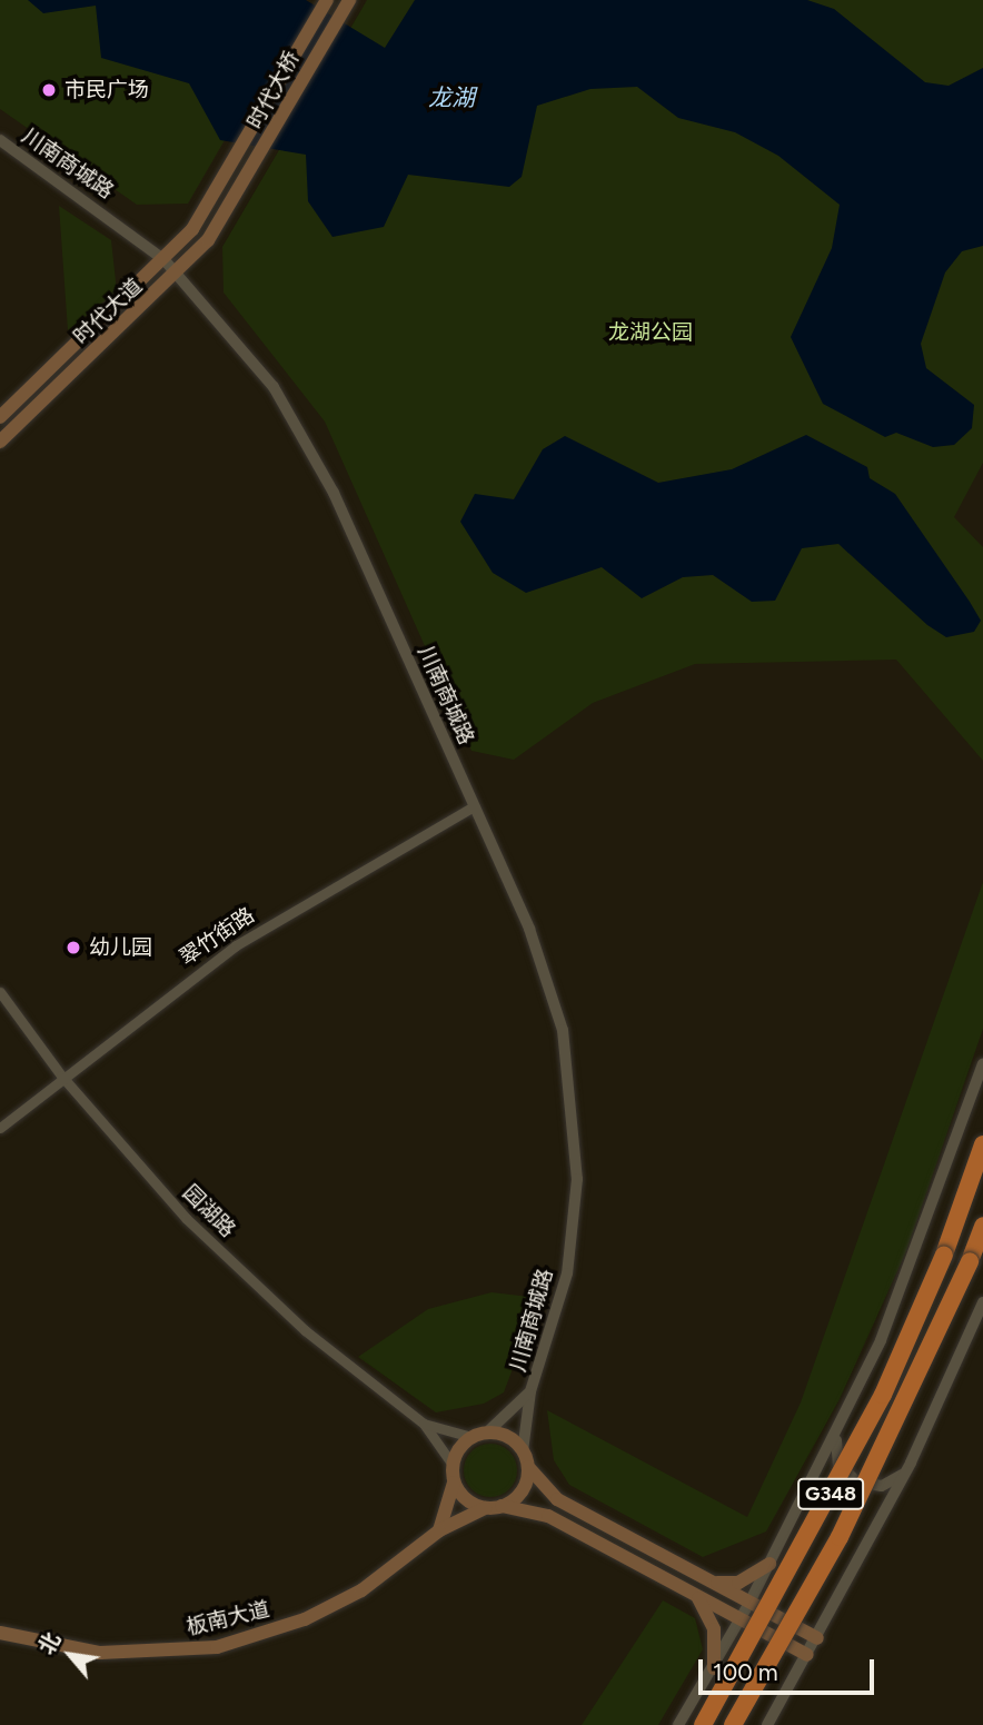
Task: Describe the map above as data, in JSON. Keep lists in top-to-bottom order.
{
  "streets": {
    "highway": ["G348"],
    "main road": ["时代大桥", "时代大道", "板南大道"],
    "street": ["川南商城路", "翠竹街路", "园湖路"]
  },
  "crossings": [
    ["时代大桥", "时代大道"],
    ["川南商城路", "时代大道"],
    ["川南商城路", "翠竹街路"],
    ["翠竹街路", "园湖路"]
  ],
  "water": ["龙湖"],
  "parks": ["龙湖公园"],
  "places": ["市民广场", "幼儿园"],
  "scale_bar": "100 m",
  "north": "top left"
}
